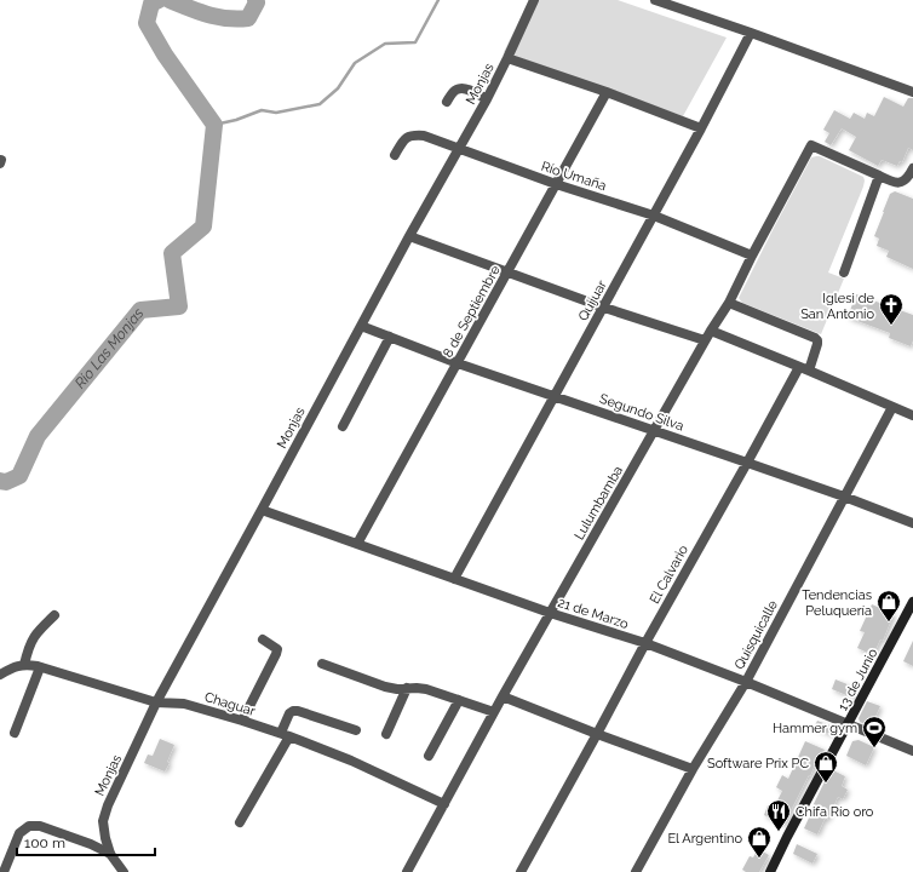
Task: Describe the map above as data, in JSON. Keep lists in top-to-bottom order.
{
  "streets": {
    "main road": ["13 de Junio"],
    "street": [
      "Monjas",
      "Río Umaña",
      "Quijuar",
      "8 de Septiembre",
      "Segundo Silva",
      "Lulumbamba",
      "El Calvario",
      "21 de Marzo",
      "Quisquicalle",
      "Chaguar"
    ]
  },
  "crossings": [
    ["Monjas", "Río Umaña"],
    ["Monjas", "Segundo Silva"],
    ["Monjas", "21 de Marzo"],
    ["Monjas", "Chaguar"],
    ["Río Umaña", "Quijuar"],
    ["Río Umaña", "8 de Septiembre"],
    ["Río Umaña", "Lulumbamba"],
    ["Quijuar", "Segundo Silva"],
    ["Quijuar", "21 de Marzo"],
    ["8 de Septiembre", "Segundo Silva"],
    ["8 de Septiembre", "21 de Marzo"],
    ["Segundo Silva", "Lulumbamba"],
    ["Segundo Silva", "El Calvario"],
    ["Segundo Silva", "Quisquicalle"],
    ["Lulumbamba", "21 de Marzo"],
    ["Lulumbamba", "Chaguar"],
    ["El Calvario", "21 de Marzo"],
    ["21 de Marzo", "Quisquicalle"],
    ["21 de Marzo", "13 de Junio"]
  ],
  "water": ["Rio Las Monjas"],
  "places": {
    "church": ["Iglesi de San Antonio"],
    "shop": ["Tendencias Peluquería", "Software Prix PC", "El Argentino"],
    "sports": ["Hammer gym"],
    "restaurant": ["Chifa Río oro"]
  },
  "scale_bar": "100 m"
}
